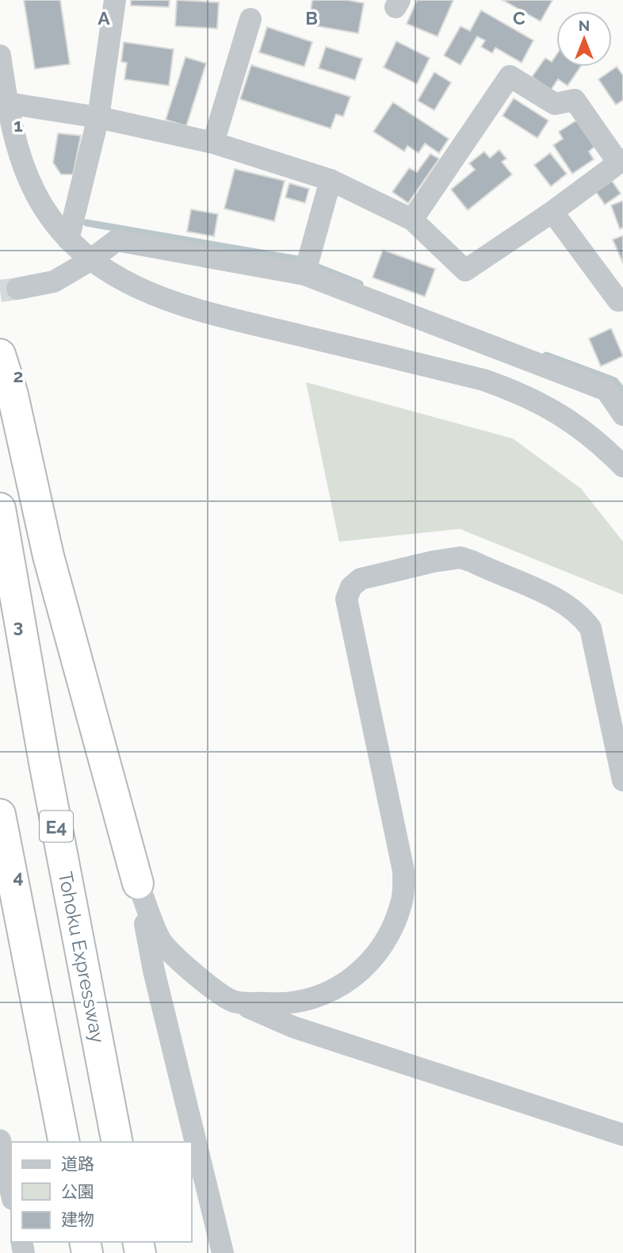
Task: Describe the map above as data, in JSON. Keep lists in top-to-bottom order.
{
  "streets": {
    "highway": ["E4", "Tohoku Expressway"]
  },
  "legend": ["道路", "公園", "建物"],
  "north": "top",
  "grid": {
    "columns": ["A", "B", "C"],
    "rows": [
      "1",
      "2",
      "3",
      "4"
    ]
  }
}
